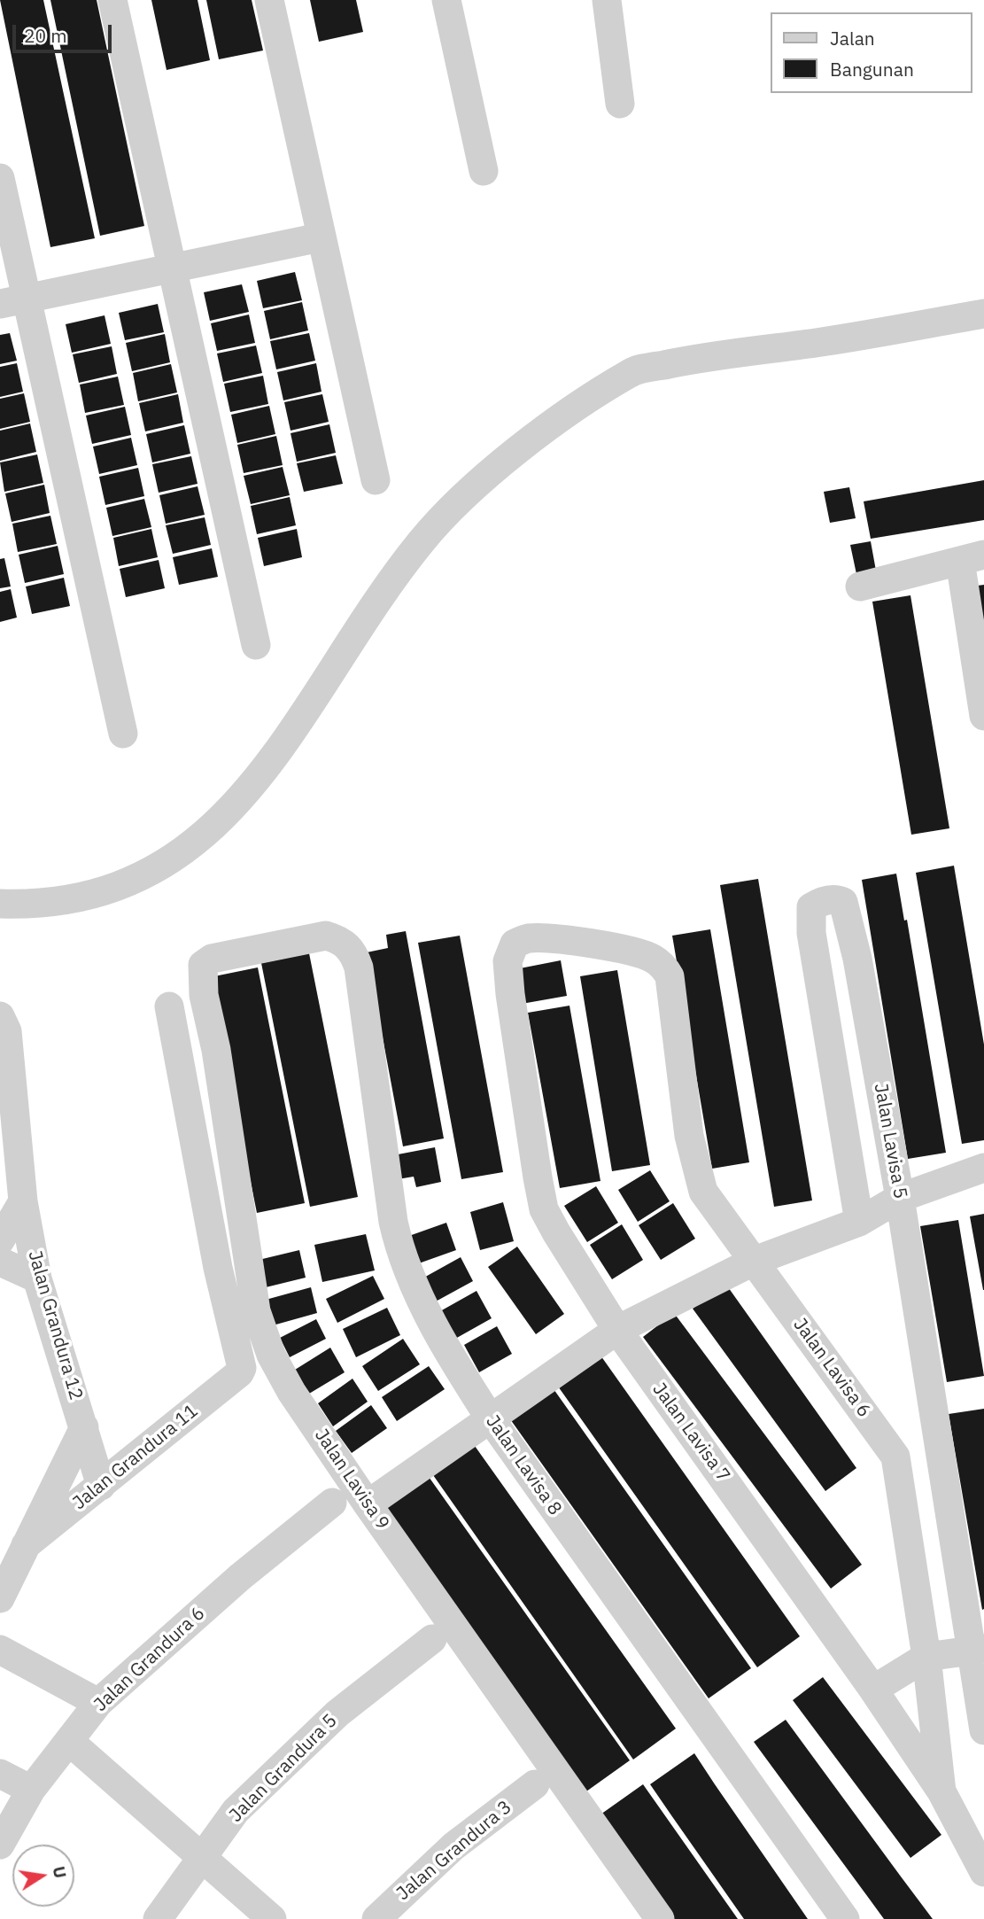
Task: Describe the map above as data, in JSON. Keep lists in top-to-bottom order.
{
  "streets": {
    "street": [
      "Jalan Lavisa 5",
      "Jalan Grandura 12",
      "Jalan Lavisa 6",
      "Jalan Lavisa 7",
      "Jalan Grandura 11",
      "Jalan Lavisa 8",
      "Jalan Lavisa 9",
      "Jalan Grandura 6",
      "Jalan Grandura 5",
      "Jalan Grandura 3"
    ]
  },
  "crossings": [
    ["Jalan Grandura 12", "Jalan Grandura 11"],
    ["Jalan Lavisa 6", "Jalan Lavisa 7"],
    ["Jalan Lavisa 8", "Jalan Lavisa 9"]
  ],
  "legend": ["Jalan", "Bangunan"],
  "scale_bar": "20 m",
  "north": "right"
}
